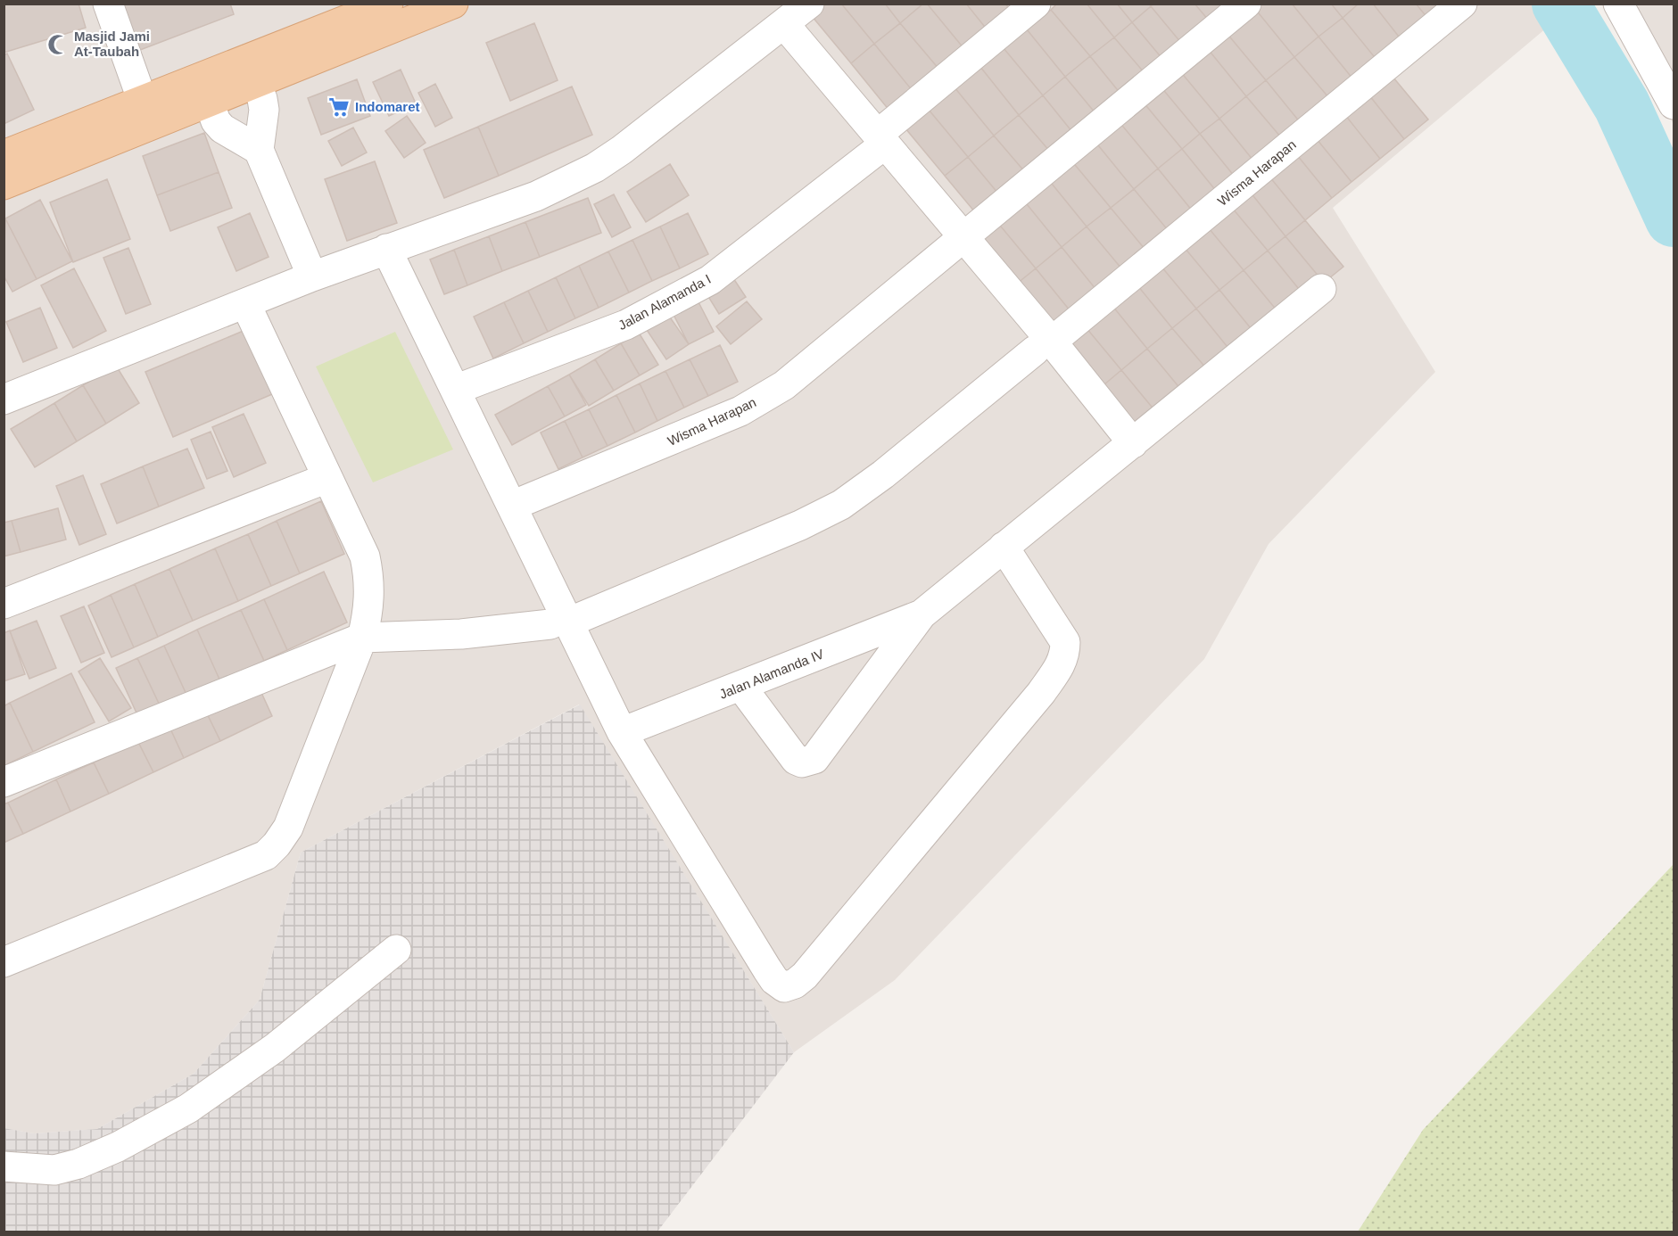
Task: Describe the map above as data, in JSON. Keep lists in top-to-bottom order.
{
  "streets": {
    "street": ["Wisma Harapan", "Jalan Alamanda I", "Jalan Alamanda IV"]
  },
  "places": {
    "mosque": ["Masjid Jami At-Taubah"],
    "supermarket": ["Indomaret"]
  }
}
